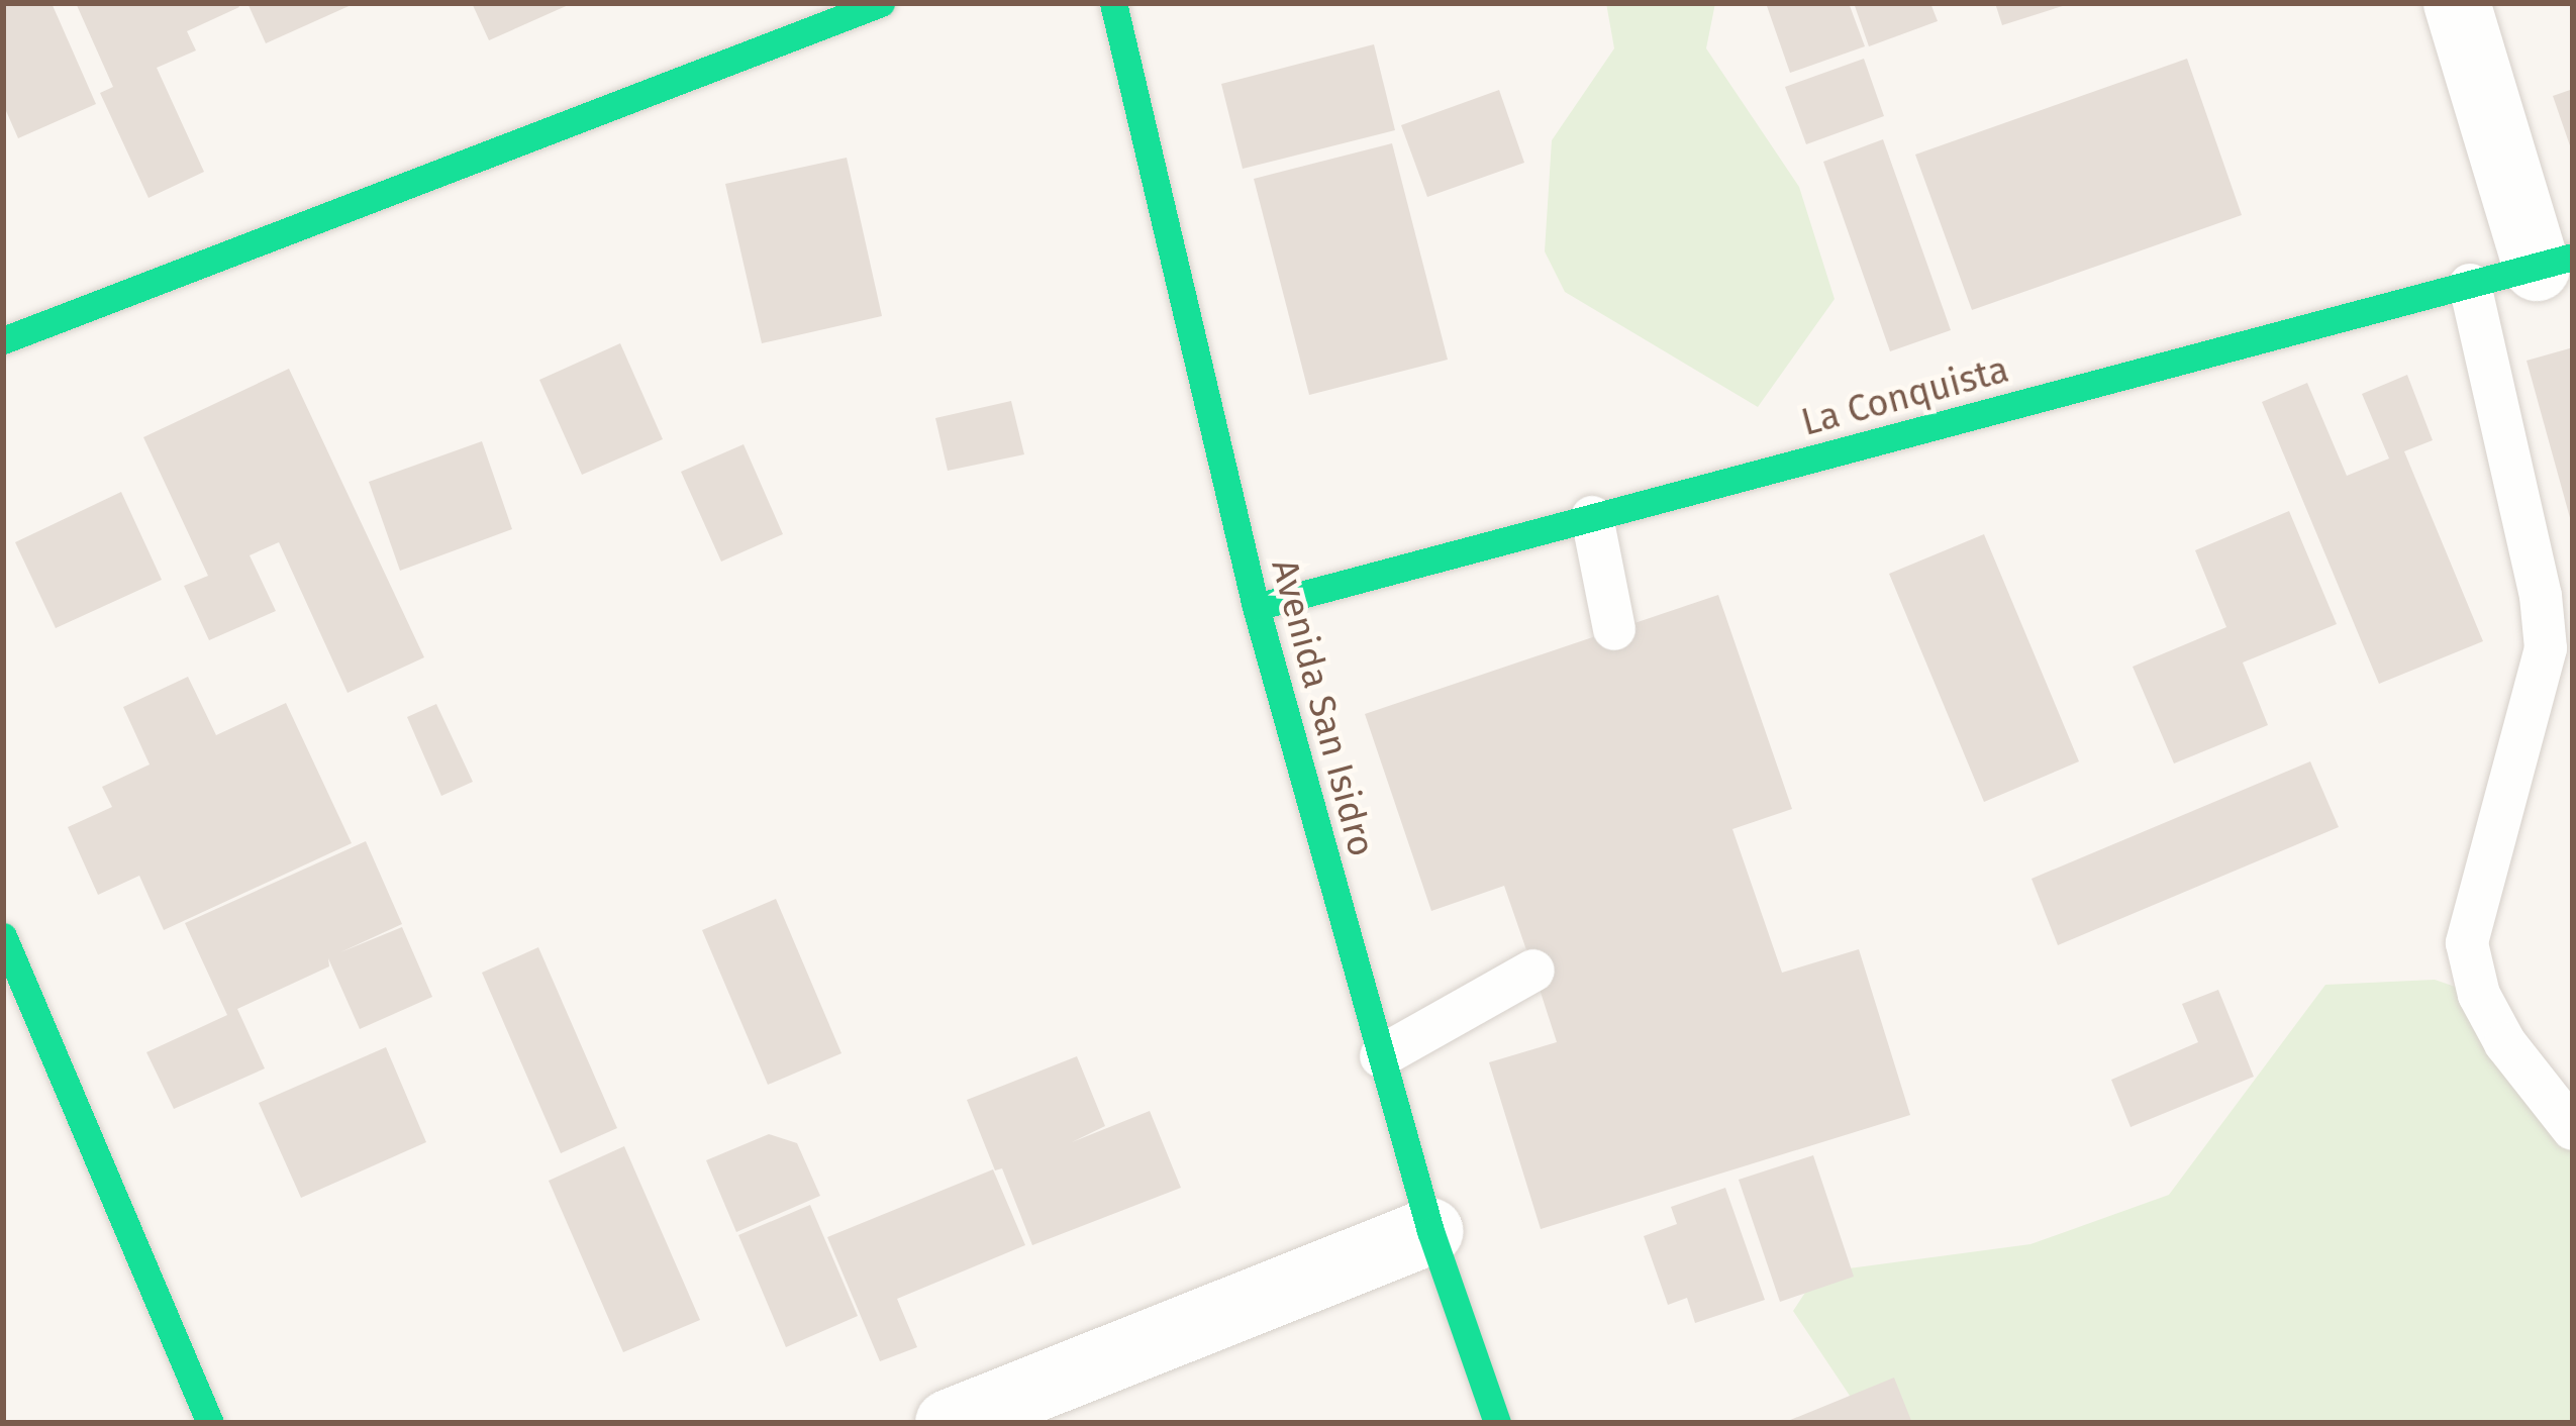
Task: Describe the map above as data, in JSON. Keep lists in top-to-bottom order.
{
  "streets": {
    "street": ["La Conquista", "Avenida San Isidro"]
  },
  "crossings": [
    ["La Conquista", "Avenida San Isidro"]
  ]
}
